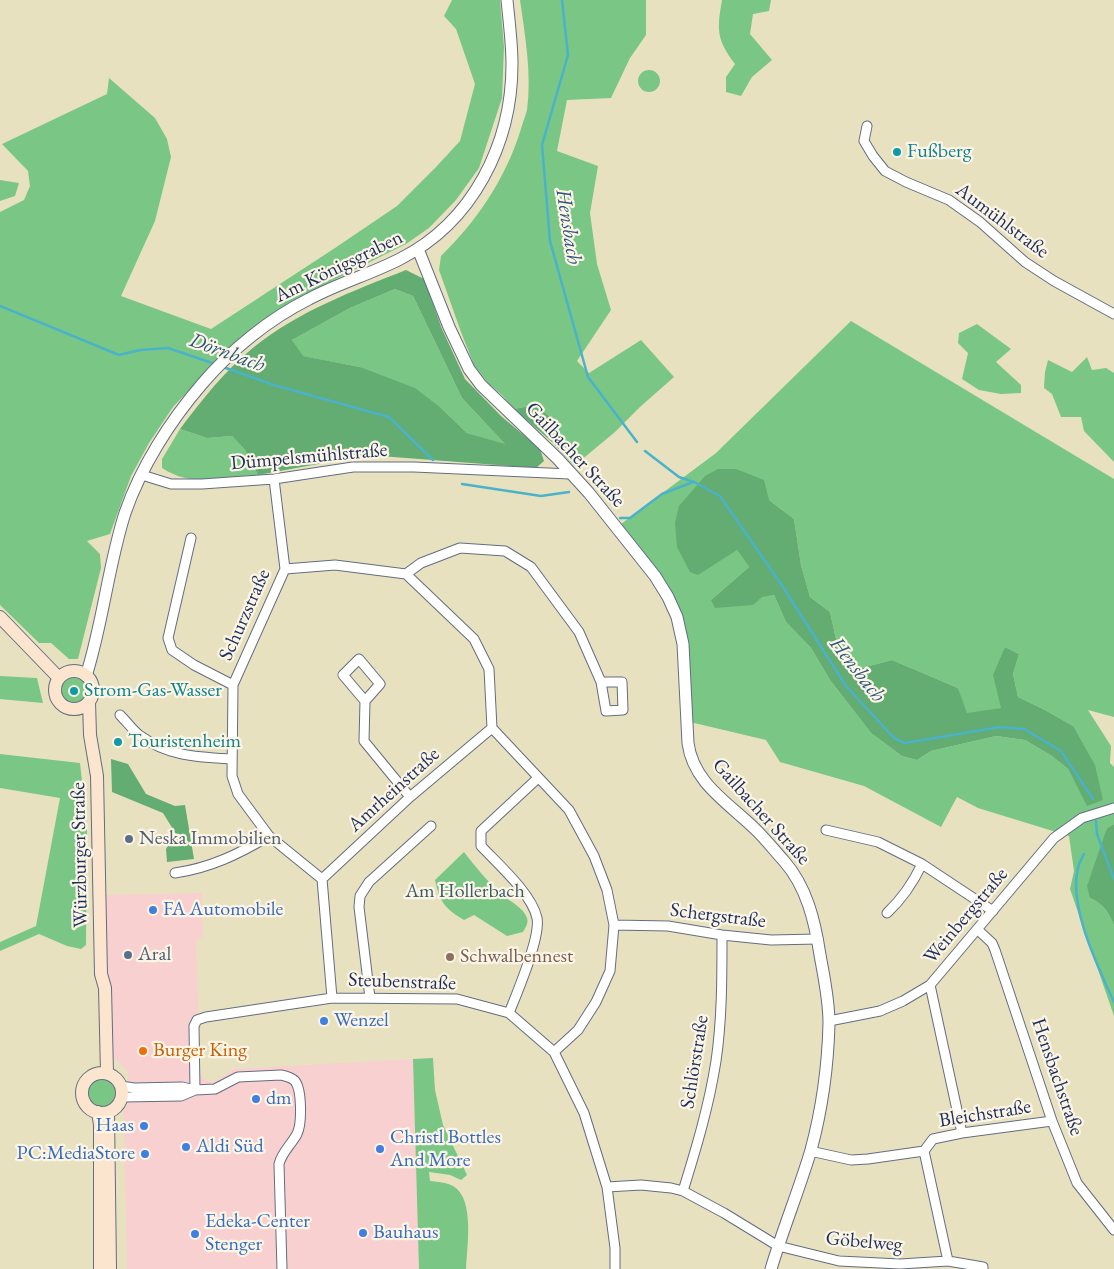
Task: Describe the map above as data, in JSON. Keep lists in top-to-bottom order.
{
  "streets": {
    "main road": ["Würzburger Straße"],
    "street": [
      "Aumühlstraße",
      "Am Königsgraben",
      "Gailbacher Straße",
      "Dümpelsmühlstraße",
      "Schurzstraße",
      "Amrheinstraße",
      "Schergstraße",
      "Weinbergstraße",
      "Steubenstraße",
      "Schlörstraße",
      "Hensbachstraße",
      "Bleichstraße",
      "Göbelweg"
    ]
  },
  "crossings": [
    ["Am Königsgraben", "Gailbacher Straße"],
    ["Am Königsgraben", "Dümpelsmühlstraße"],
    ["Am Königsgraben", "Würzburger Straße"],
    ["Gailbacher Straße", "Dümpelsmühlstraße"],
    ["Gailbacher Straße", "Schergstraße"],
    ["Gailbacher Straße", "Weinbergstraße"],
    ["Gailbacher Straße", "Bleichstraße"],
    ["Gailbacher Straße", "Göbelweg"],
    ["Dümpelsmühlstraße", "Schurzstraße"],
    ["Schurzstraße", "Amrheinstraße"],
    ["Schergstraße", "Schlörstraße"],
    ["Weinbergstraße", "Hensbachstraße"],
    ["Steubenstraße", "Göbelweg"],
    ["Schlörstraße", "Göbelweg"],
    ["Hensbachstraße", "Bleichstraße"]
  ],
  "water": ["Hensbach", "Dörnbach"],
  "parks": ["Am Hollerbach"],
  "places": [
    "Fußberg",
    "Strom-Gas-Wasser",
    "Touristenheim",
    "Neska Immobilien",
    "FA Automobile",
    "Aral",
    "Schwalbennest",
    "Wenzel",
    "Burger King",
    "dm",
    "Haas",
    "Aldi Süd",
    "Christl Bottles And More",
    "PC:MediaStore",
    "Bauhaus",
    "Edeka-Center Stenger"
  ]
}
